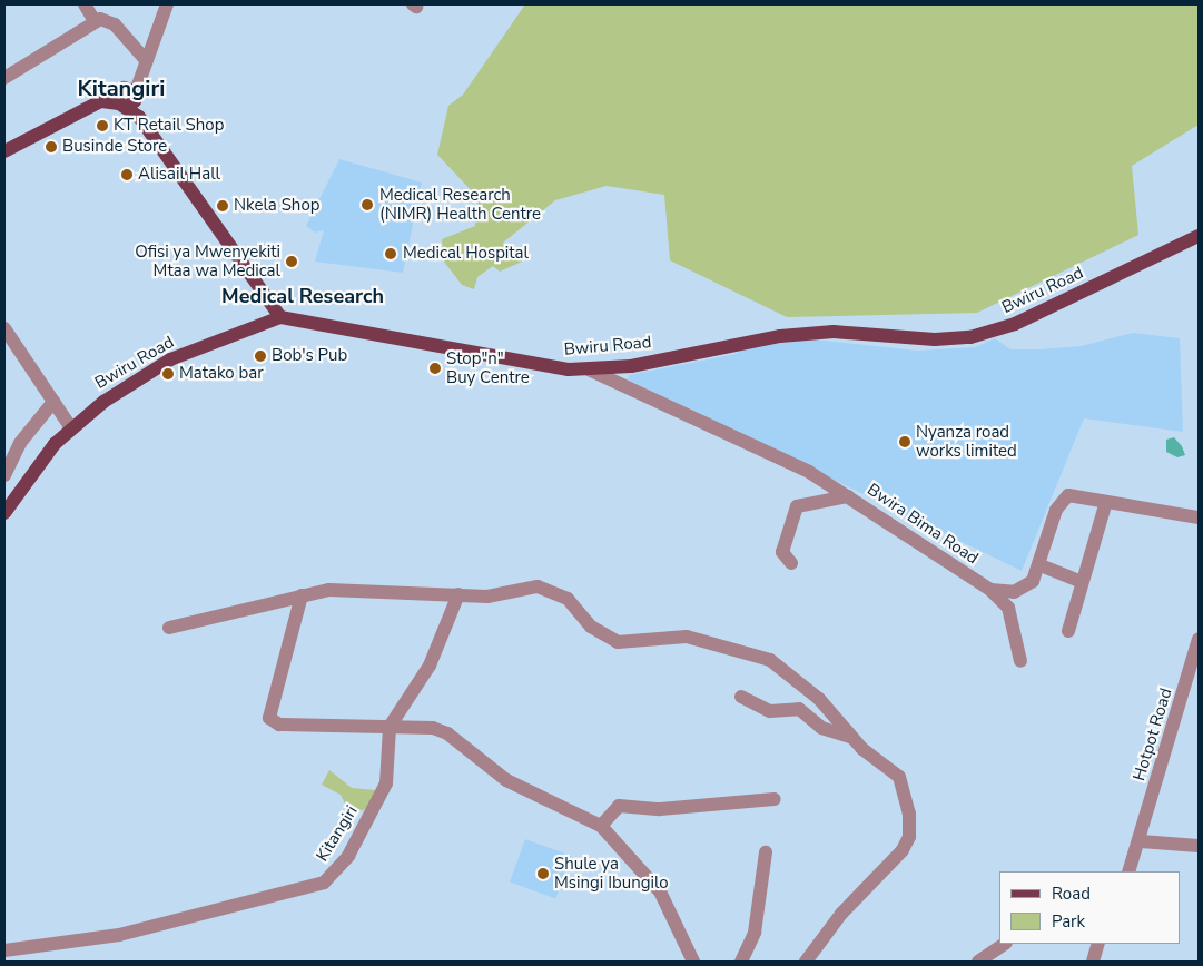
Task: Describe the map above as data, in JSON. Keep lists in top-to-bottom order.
{
  "streets": {
    "main road": ["Bwiru Road"],
    "street": ["Bwira Bima Road", "Hotpot Road", "Kitangiri"]
  },
  "crossings": [
    ["Bwiru Road", "Bwira Bima Road"]
  ],
  "districts": ["Kitangiri", "Medical Research"],
  "places": [
    "KT Retail Shop",
    "Businde Store",
    "Alisail Hall",
    "Medical Research (NIMR) Health Centre",
    "Nkela Shop",
    "Medical Hospital",
    "Ofisi ya Mwenyekiti Mtaa wa Medical",
    "Bob's Pub",
    "Stop\"n\" Buy Centre",
    "Matako bar",
    "Nyanza road works limited",
    "Shule ya Msingi Ibungilo"
  ],
  "legend": ["Road", "Park"]
}
